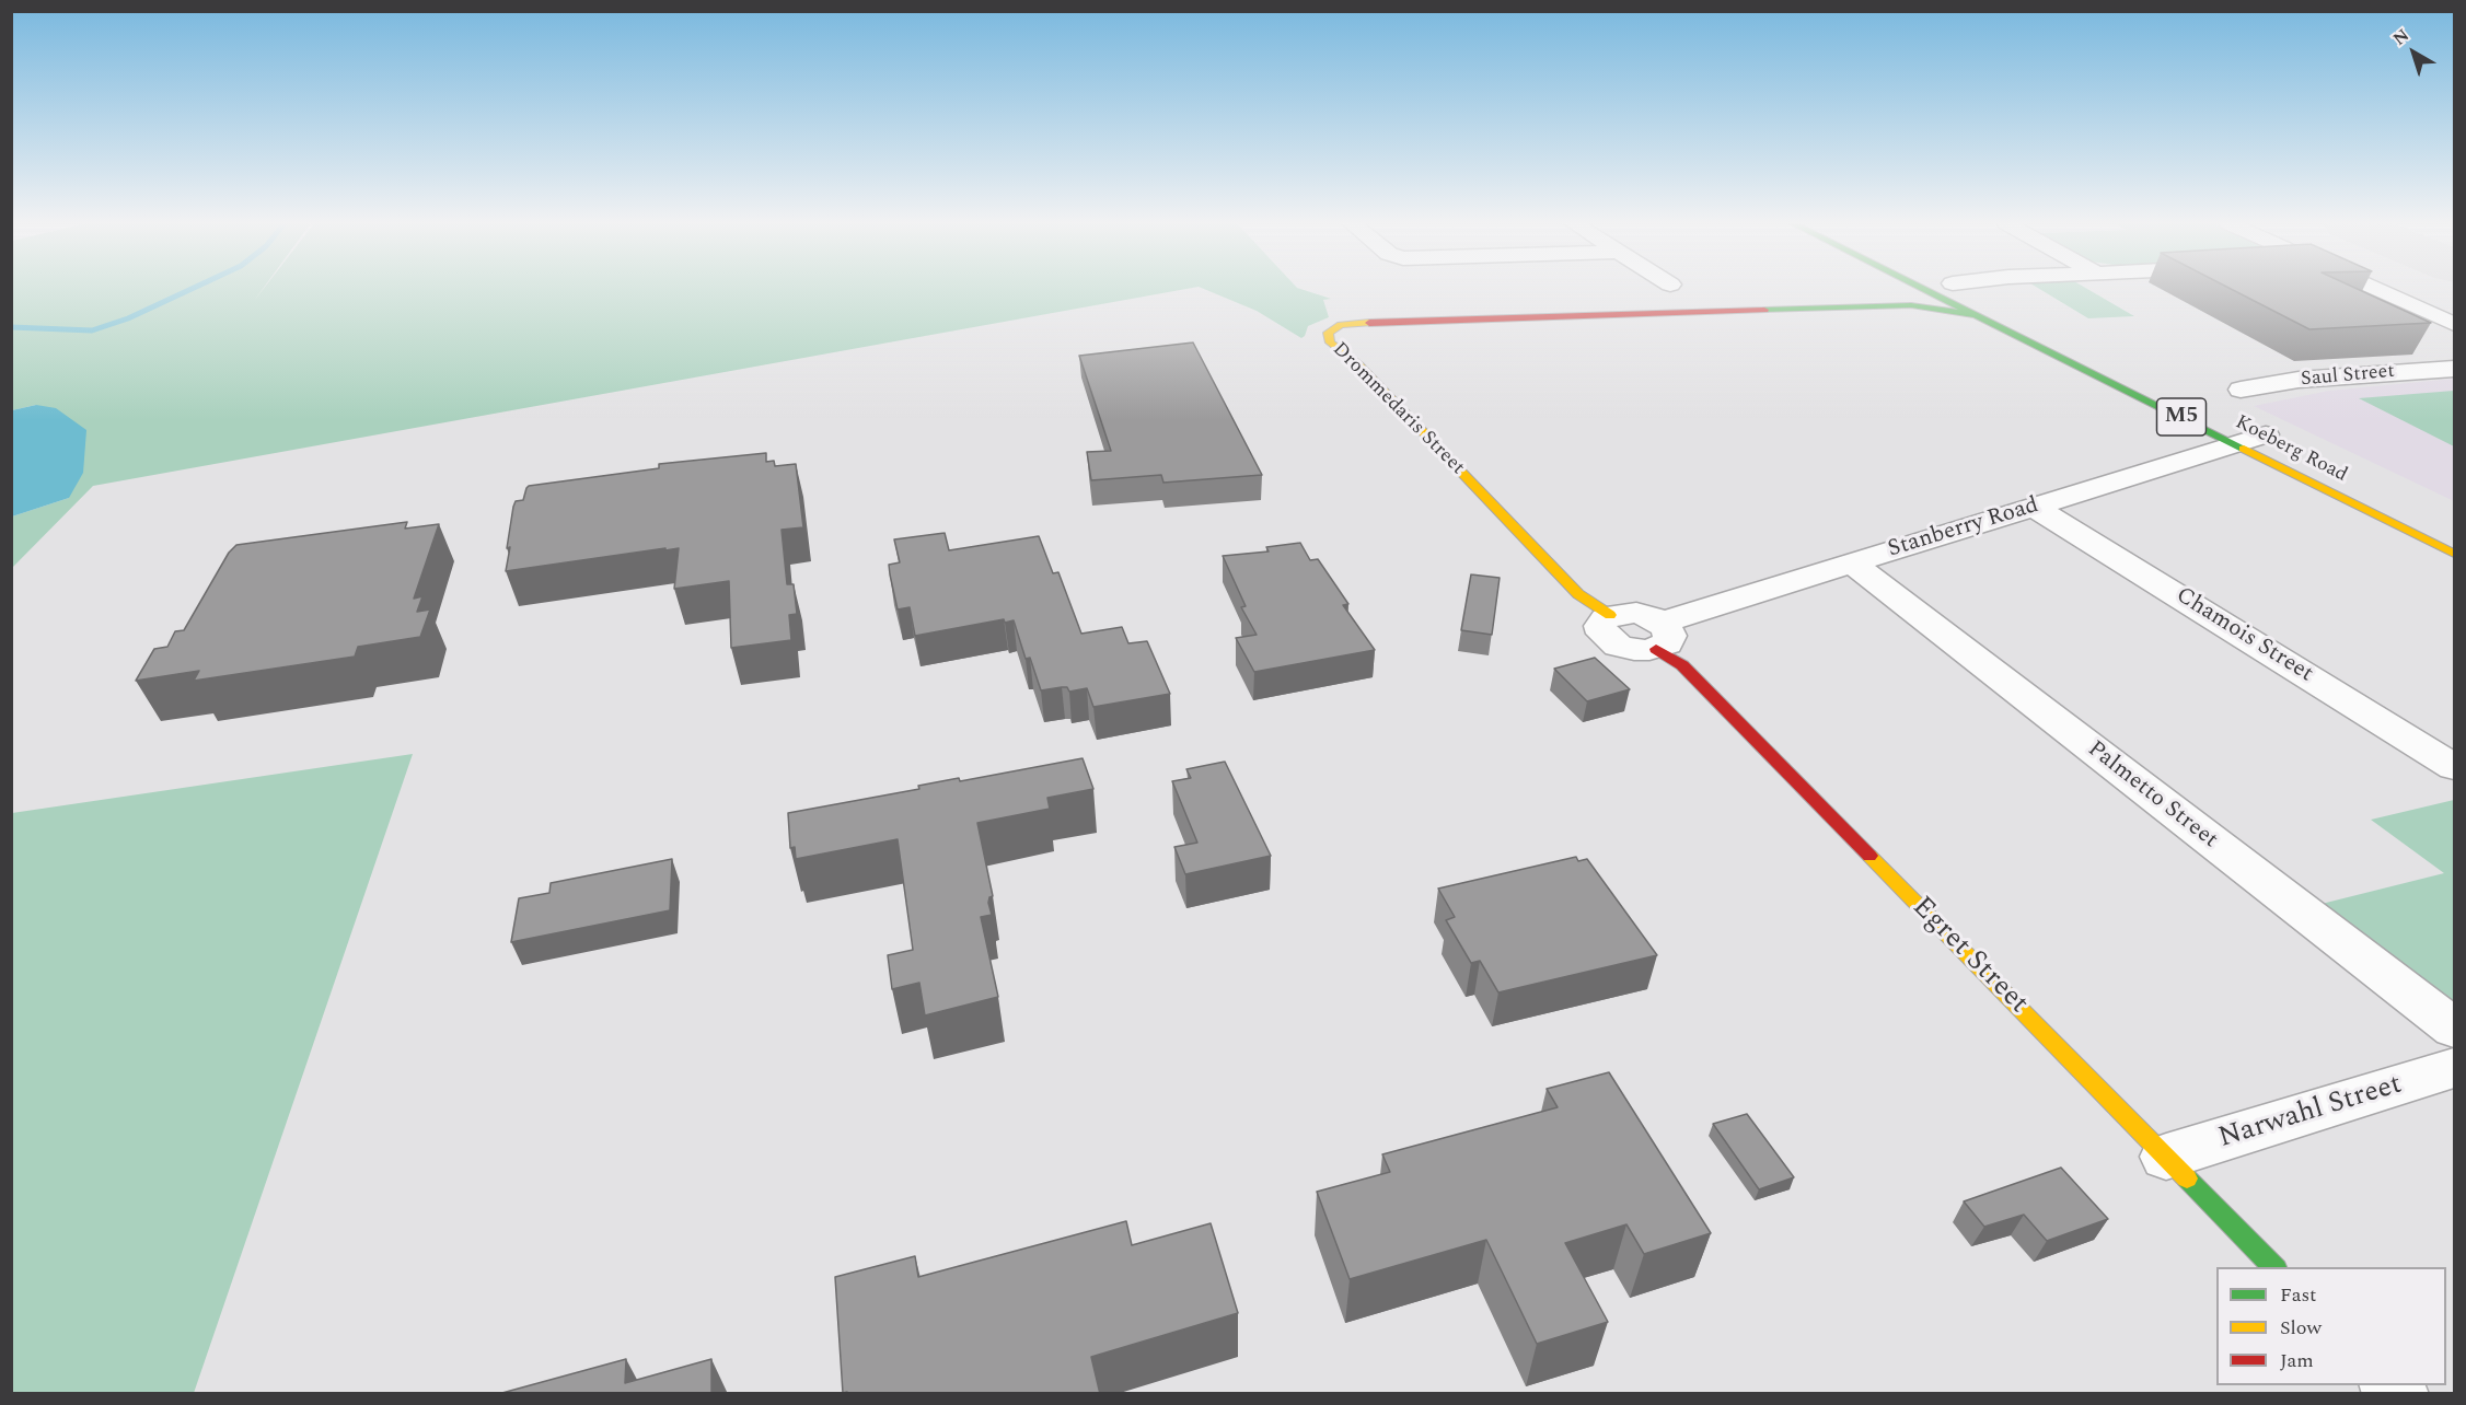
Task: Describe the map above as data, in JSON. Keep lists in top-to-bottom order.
{
  "streets": {
    "street": [
      "Saul Street",
      "Drommedaris Street",
      "M5",
      "Koeberg Road",
      "Stanberry Road",
      "Chamois Street",
      "Palmetto Street",
      "Egret Street",
      "Narwahl Street"
    ]
  },
  "crossings": [
    ["Drommedaris Street", "Koeberg Road"],
    ["Drommedaris Street", "Stanberry Road"],
    ["Koeberg Road", "Stanberry Road"],
    ["Stanberry Road", "Chamois Street"],
    ["Stanberry Road", "Palmetto Street"],
    ["Stanberry Road", "Egret Street"],
    ["Egret Street", "Narwahl Street"]
  ],
  "legend": ["Fast", "Slow", "Jam"],
  "north": "top left"
}
